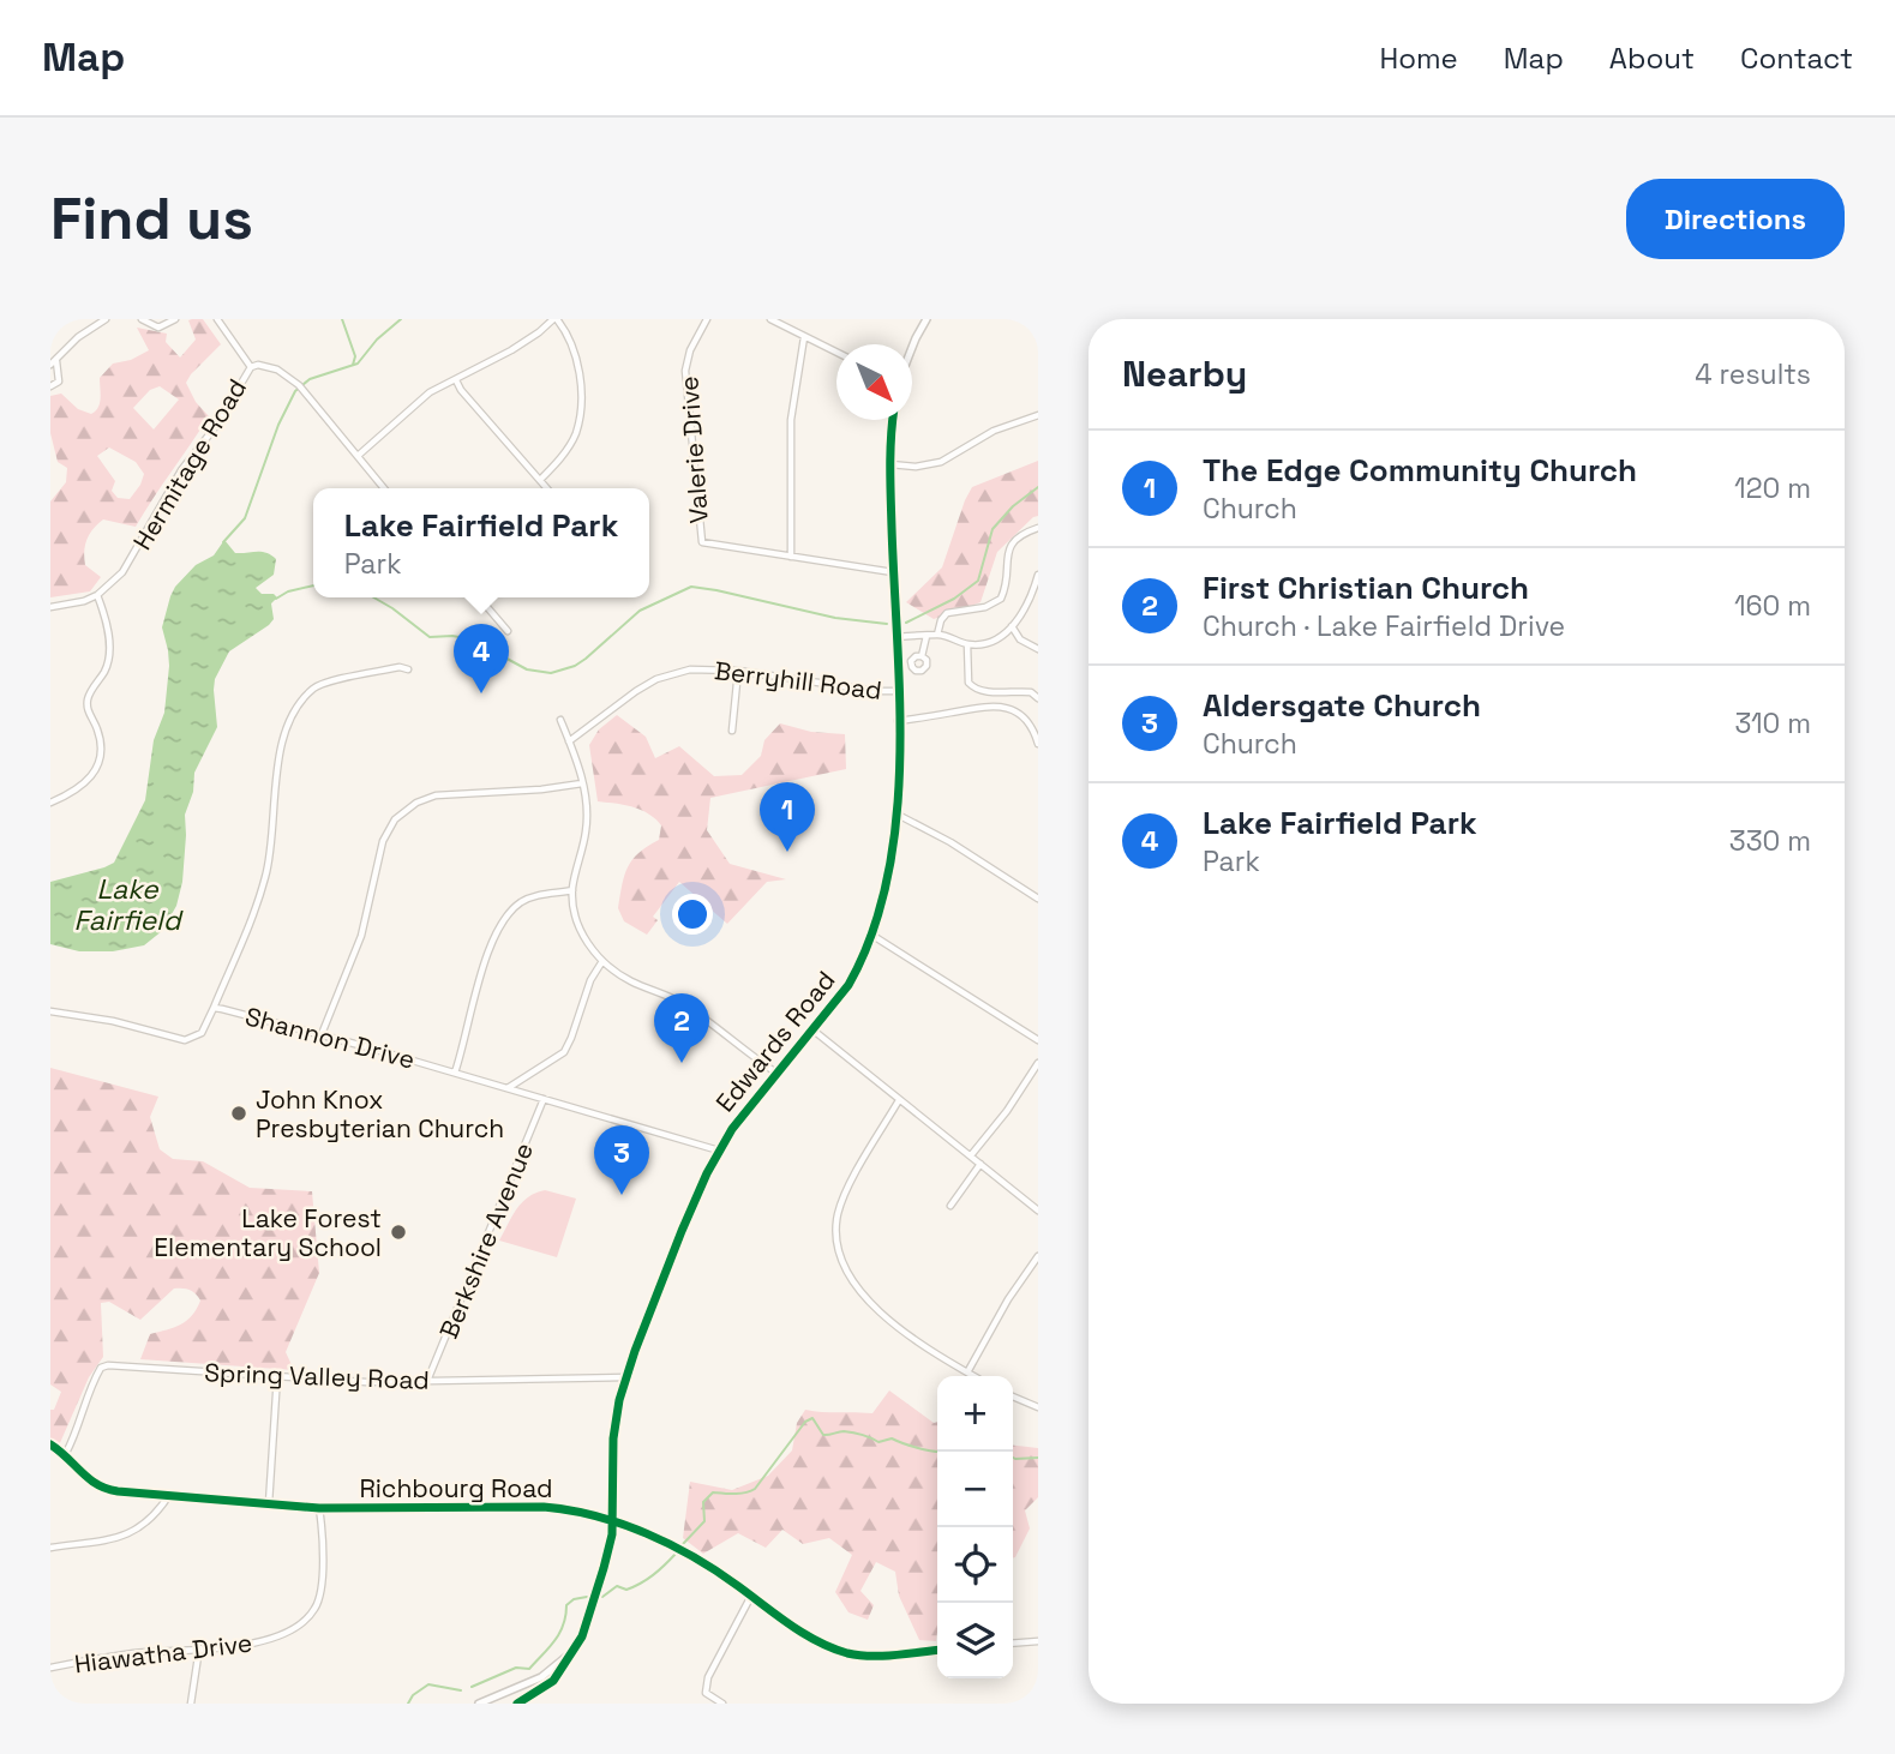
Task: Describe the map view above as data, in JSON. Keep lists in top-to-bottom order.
{
  "streets": {
    "street": [
      "Valerie Drive",
      "Hermitage Road",
      "Berryhill Road",
      "Shannon Drive",
      "Edwards Road",
      "Berkshire Avenue",
      "Spring Valley Road",
      "Richbourg Road",
      "Hiawatha Drive"
    ]
  },
  "crossings": [
    ["Valerie Drive", "Edwards Road"],
    ["Berryhill Road", "Edwards Road"],
    ["Shannon Drive", "Edwards Road"],
    ["Shannon Drive", "Berkshire Avenue"],
    ["Edwards Road", "Spring Valley Road"],
    ["Edwards Road", "Richbourg Road"],
    ["Berkshire Avenue", "Spring Valley Road"],
    ["Spring Valley Road", "Richbourg Road"],
    ["Richbourg Road", "Hiawatha Drive"]
  ],
  "water": ["Lake Fairfield"],
  "places": ["John Knox Presbyterian Church", "Lake Forest Elementary School"],
  "north": "bottom right",
  "page": {
    "header": "Map",
    "nav": [
      "Home",
      "Map",
      "About",
      "Contact"
    ],
    "buttons": "Directions",
    "title": "Find us",
    "heading": ["Nearby", "4 results"],
    "list": [
      {
        "mark": "1",
        "name": "The Edge Community Church",
        "note": "Church",
        "value": "120 m"
      },
      {
        "mark": "2",
        "name": "First Christian Church",
        "note": "Church · Lake Fairfield Drive",
        "value": "160 m"
      },
      {
        "mark": "3",
        "name": "Aldersgate Church",
        "note": "Church",
        "value": "310 m"
      },
      {
        "mark": "4",
        "name": "Lake Fairfield Park",
        "note": "Park",
        "value": "330 m"
      }
    ],
    "popup": ["Lake Fairfield Park", "Park"],
    "pins": [
      "4",
      "1",
      "2",
      "3"
    ],
    "map_buttons": ["+", "−"]
  }
}
